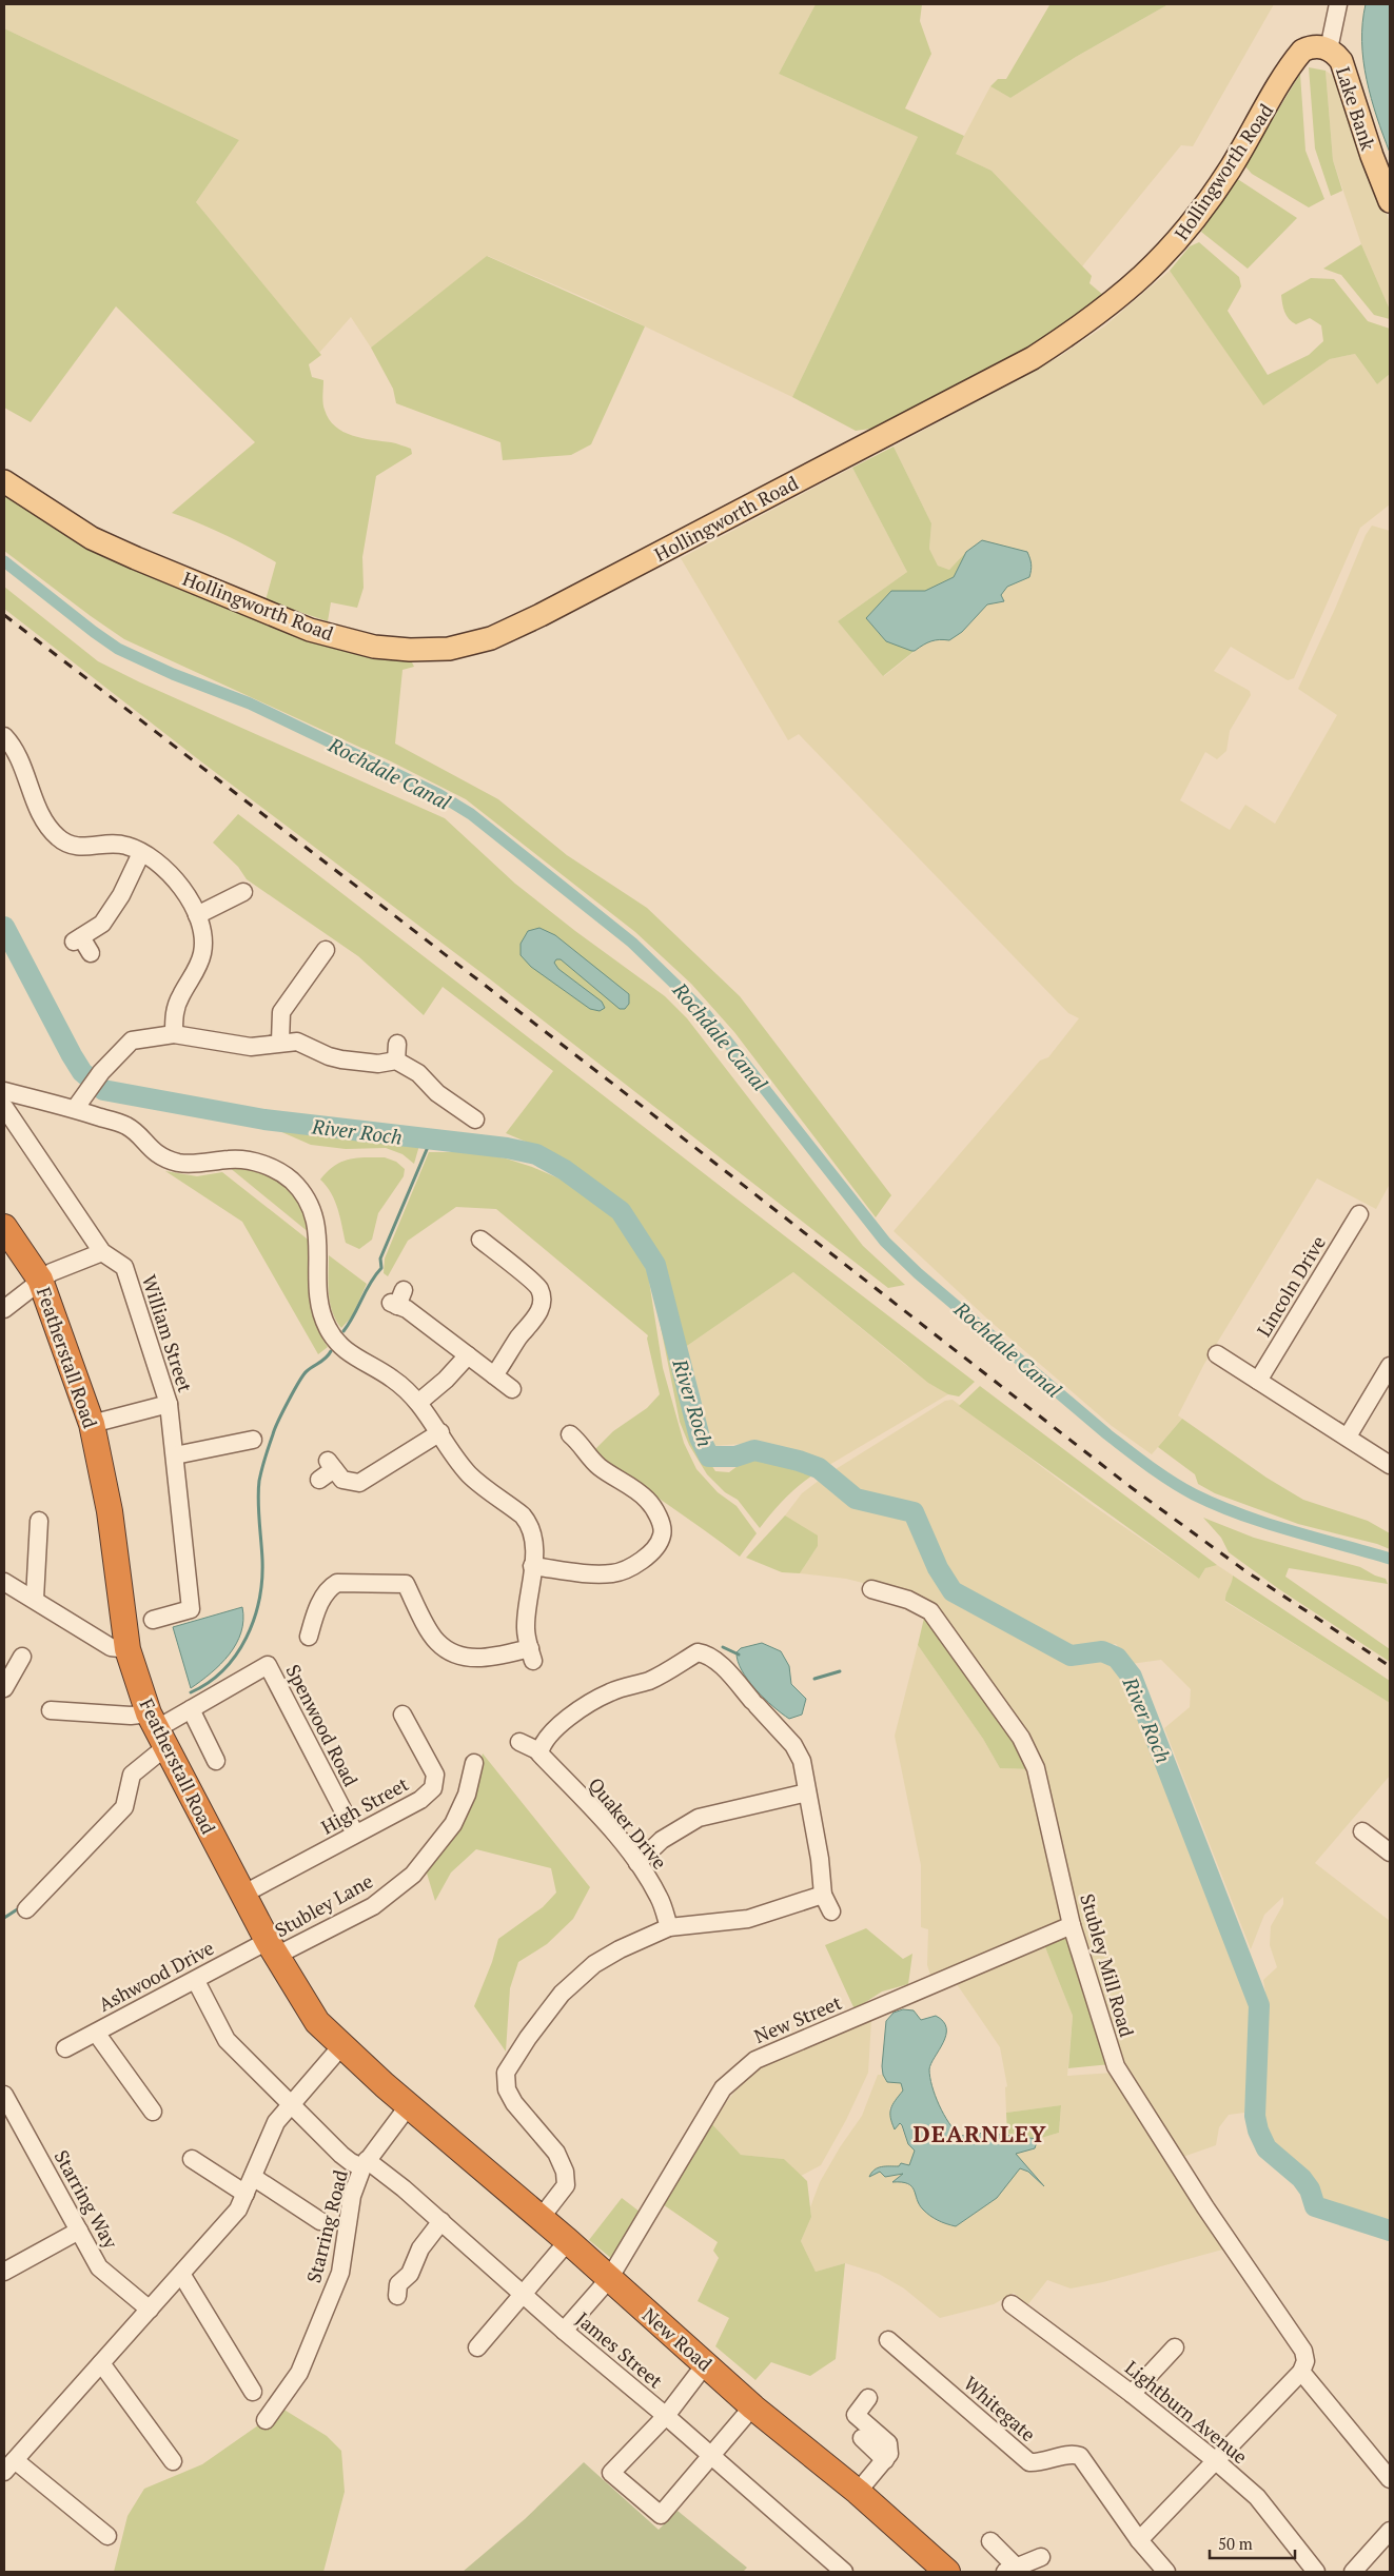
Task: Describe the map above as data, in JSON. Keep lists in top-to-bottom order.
{
  "streets": {
    "highway": ["Featherstall Road", "New Road"],
    "main road": ["Lake Bank", "Hollingworth Road"],
    "street": [
      "Lincoln Drive",
      "William Street",
      "Spenwood Road",
      "High Street",
      "Quaker Drive",
      "Stubley Lane",
      "Stubley Mill Road",
      "Ashwood Drive",
      "New Street",
      "Starring Way",
      "Starring Road",
      "James Street",
      "Whitegate",
      "Lightburn Avenue"
    ]
  },
  "crossings": [
    ["Lake Bank", "Hollingworth Road"],
    ["Featherstall Road", "Spenwood Road"],
    ["Featherstall Road", "High Street"],
    ["Featherstall Road", "Stubley Lane"],
    ["Featherstall Road", "Ashwood Drive"],
    ["Featherstall Road", "Starring Road"],
    ["Featherstall Road", "New Road"],
    ["Spenwood Road", "High Street"],
    ["Stubley Lane", "Ashwood Drive"],
    ["Stubley Mill Road", "New Street"],
    ["Ashwood Drive", "James Street"],
    ["New Street", "New Road"],
    ["New Street", "James Street"],
    ["Starring Road", "New Road"],
    ["Starring Road", "James Street"]
  ],
  "districts": ["DEARNLEY"],
  "water": ["Rochdale Canal", "River Roch"],
  "scale_bar": "50 m"
}
